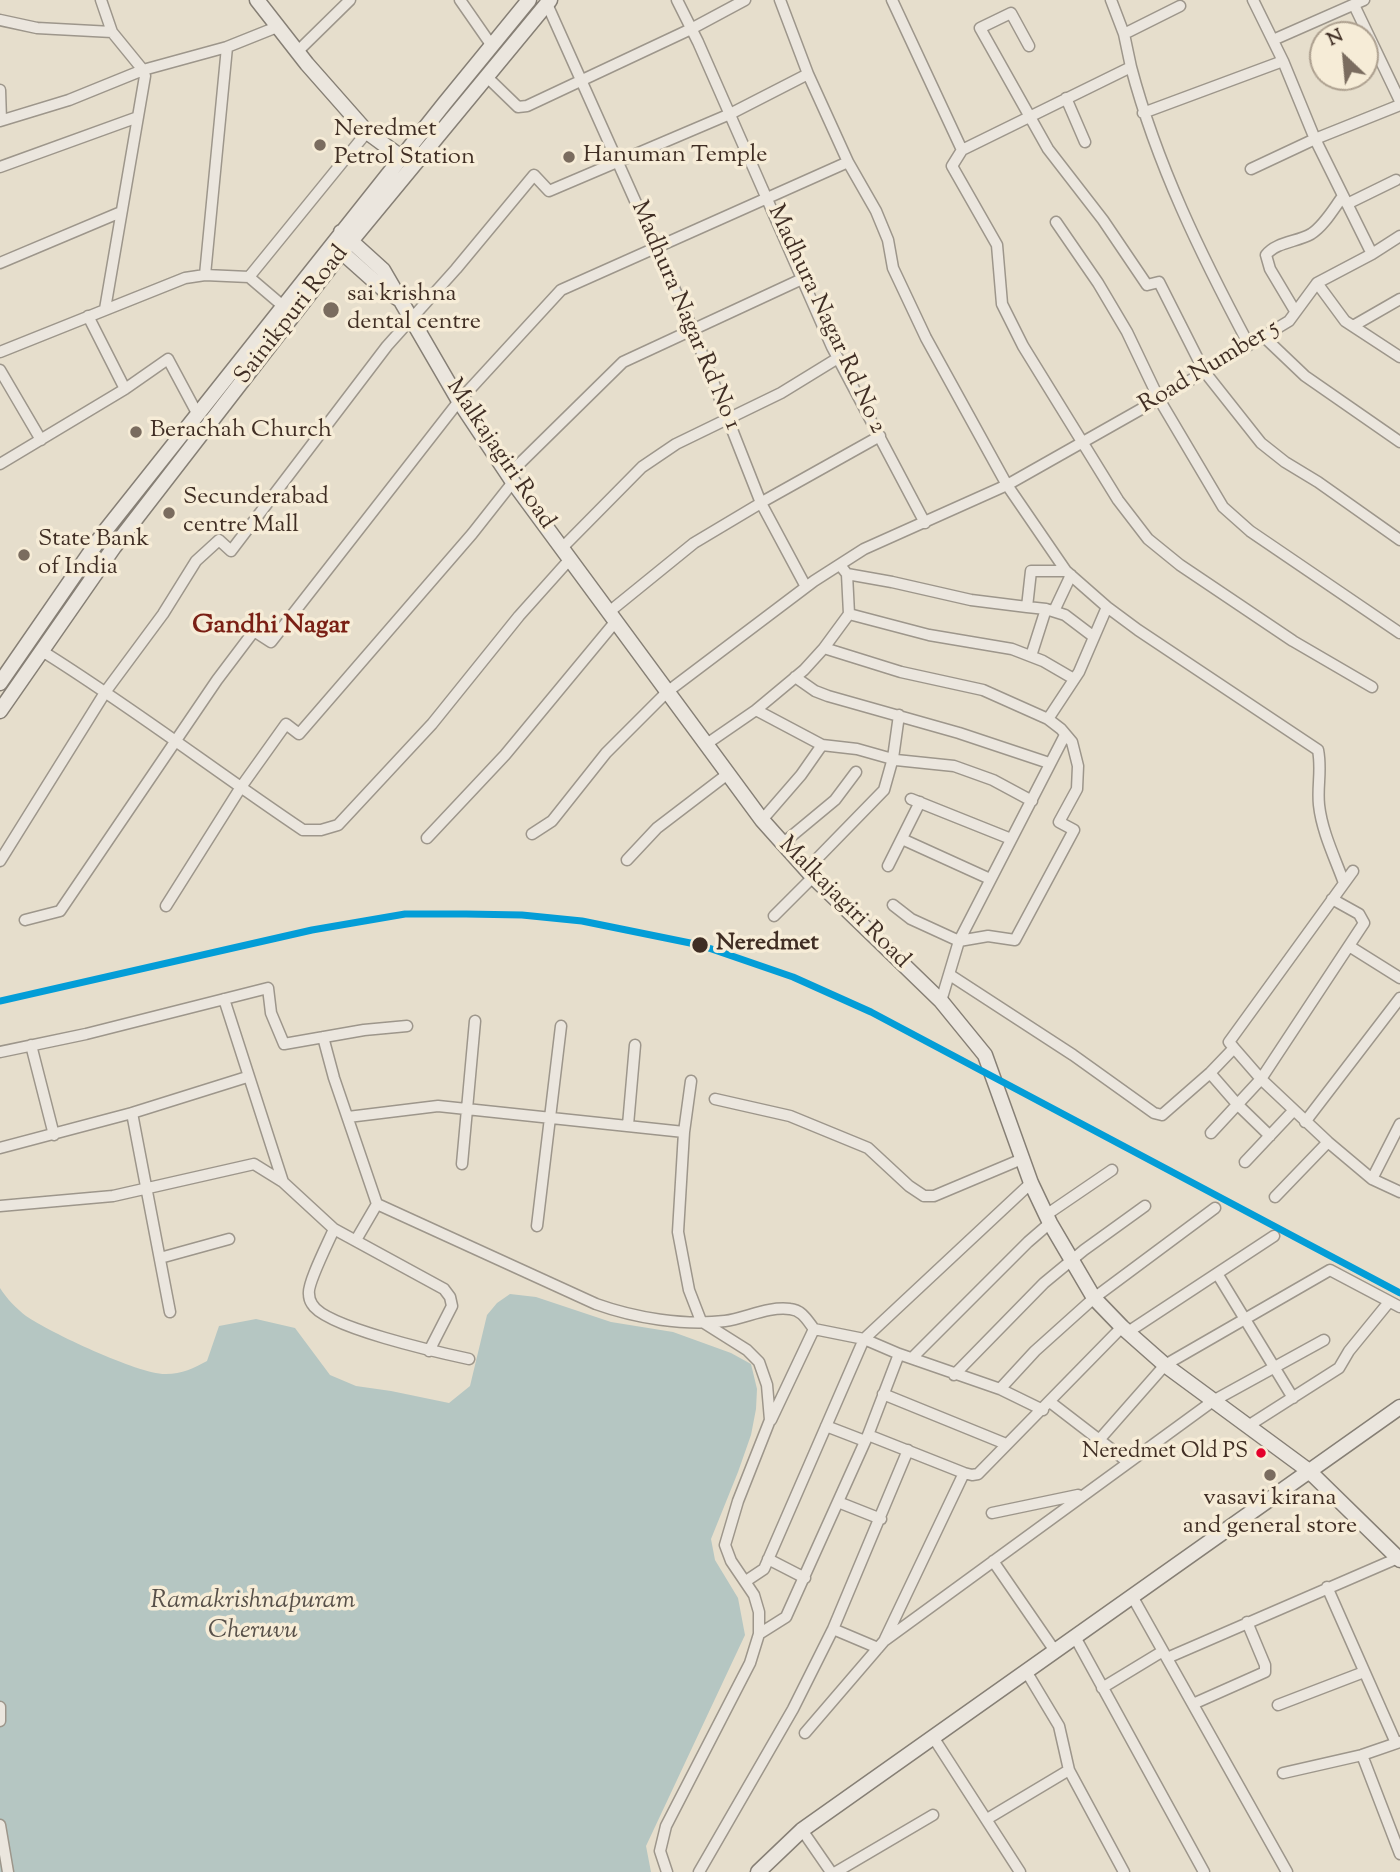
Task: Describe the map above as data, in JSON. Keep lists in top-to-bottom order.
{
  "streets": {
    "main road": ["Sainikpuri Road", "Malkajagiri Road"],
    "street": ["Madhura Nagar Rd No 1", "Madhura Nagar Rd No 2", "Road Number 5"]
  },
  "crossings": [
    ["Sainikpuri Road", "Madhura Nagar Rd No 1"],
    ["Sainikpuri Road", "Malkajagiri Road"],
    ["Madhura Nagar Rd No 1", "Road Number 5"],
    ["Madhura Nagar Rd No 2", "Road Number 5"],
    ["Road Number 5", "Malkajagiri Road"]
  ],
  "districts": ["Gandhi Nagar"],
  "water": ["Ramakrishnapuram Cheruvu"],
  "places": [
    "Neredmet Petrol Station",
    "Hanuman Temple",
    "sai krishna dental centre",
    "Berachah Church",
    "Secunderabad centre Mall",
    "State Bank of India",
    "Neredmet",
    "Neredmet Old PS",
    "vasavi kirana and general store"
  ],
  "north": "top left"
}
